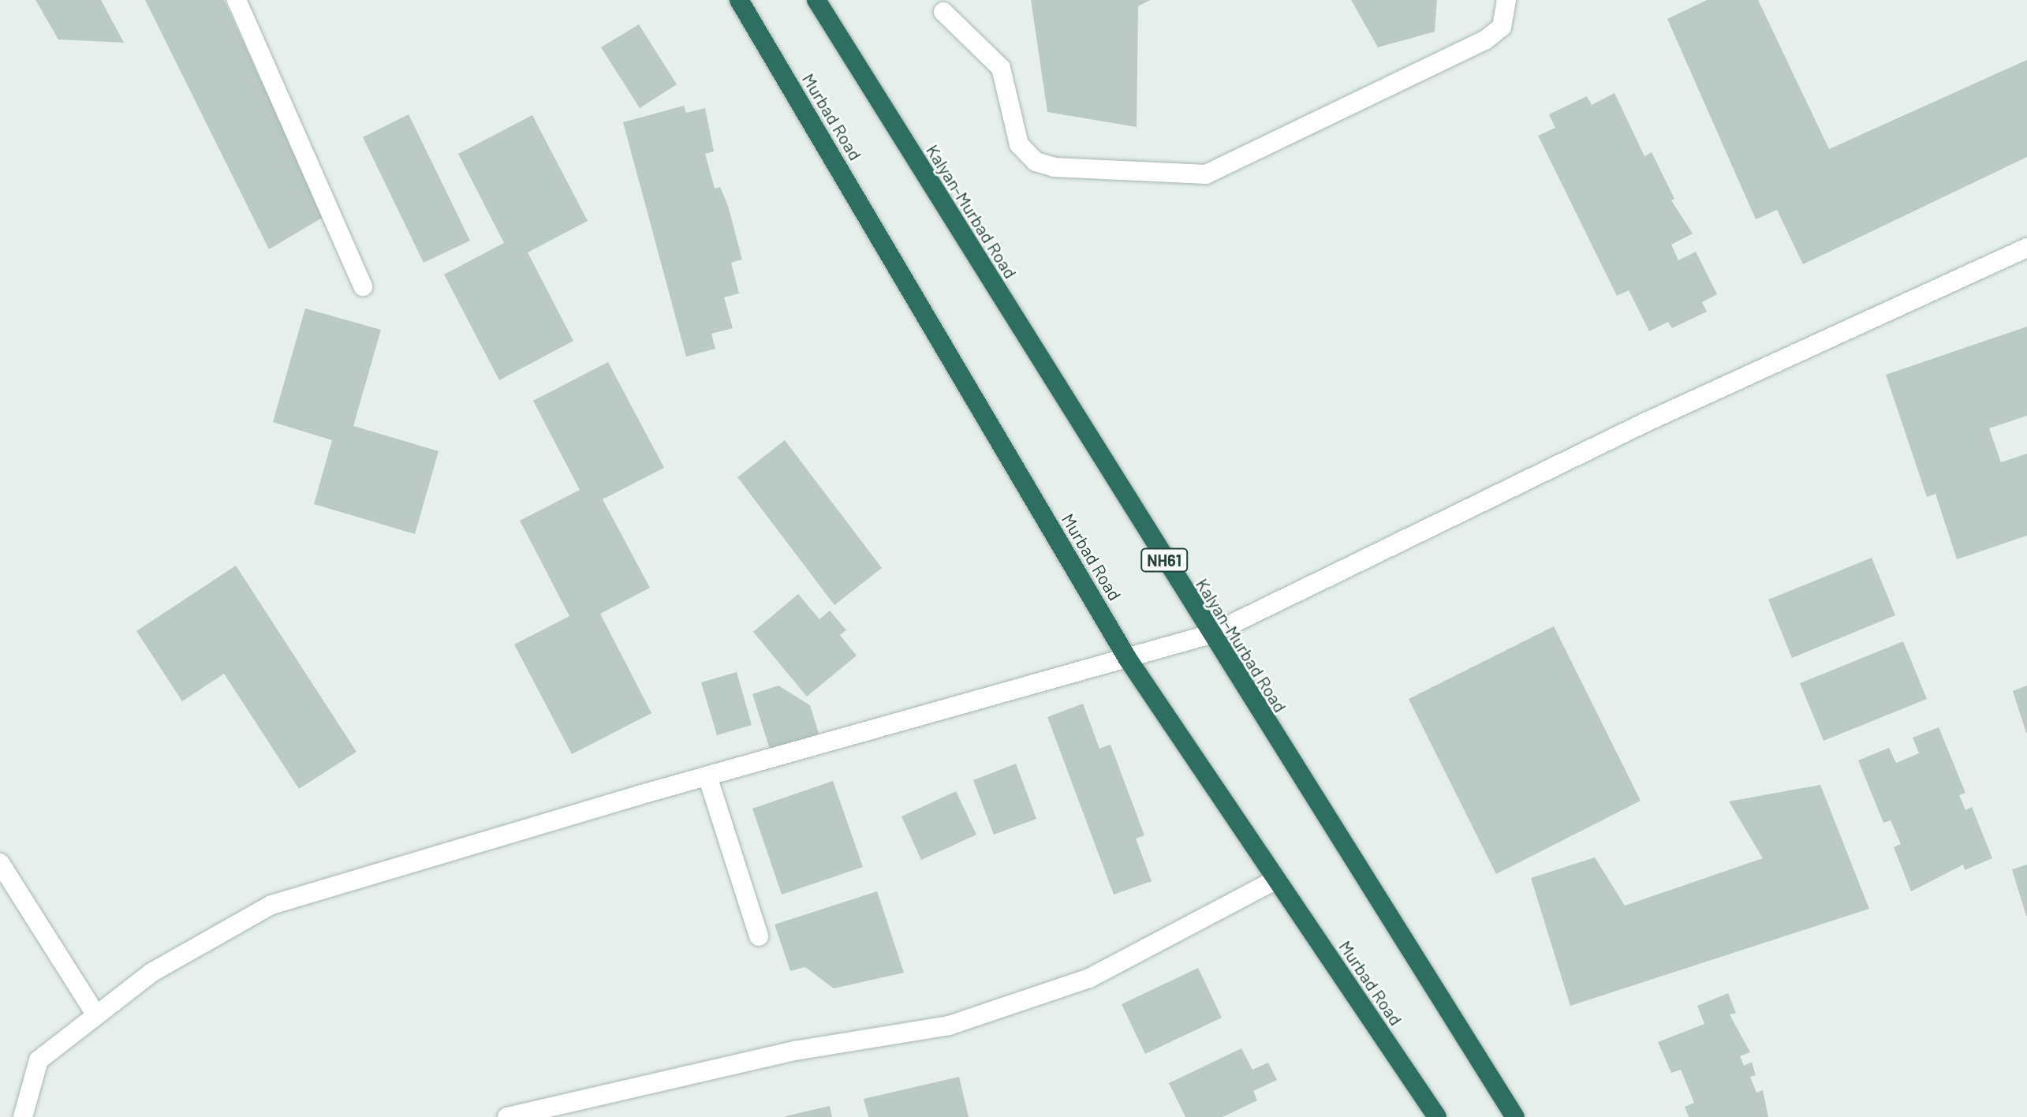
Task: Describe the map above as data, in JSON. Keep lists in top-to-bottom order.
{
  "streets": {
    "highway": ["Murbad Road", "Kalyan-Murbad Road", "NH61"]
  }
}
